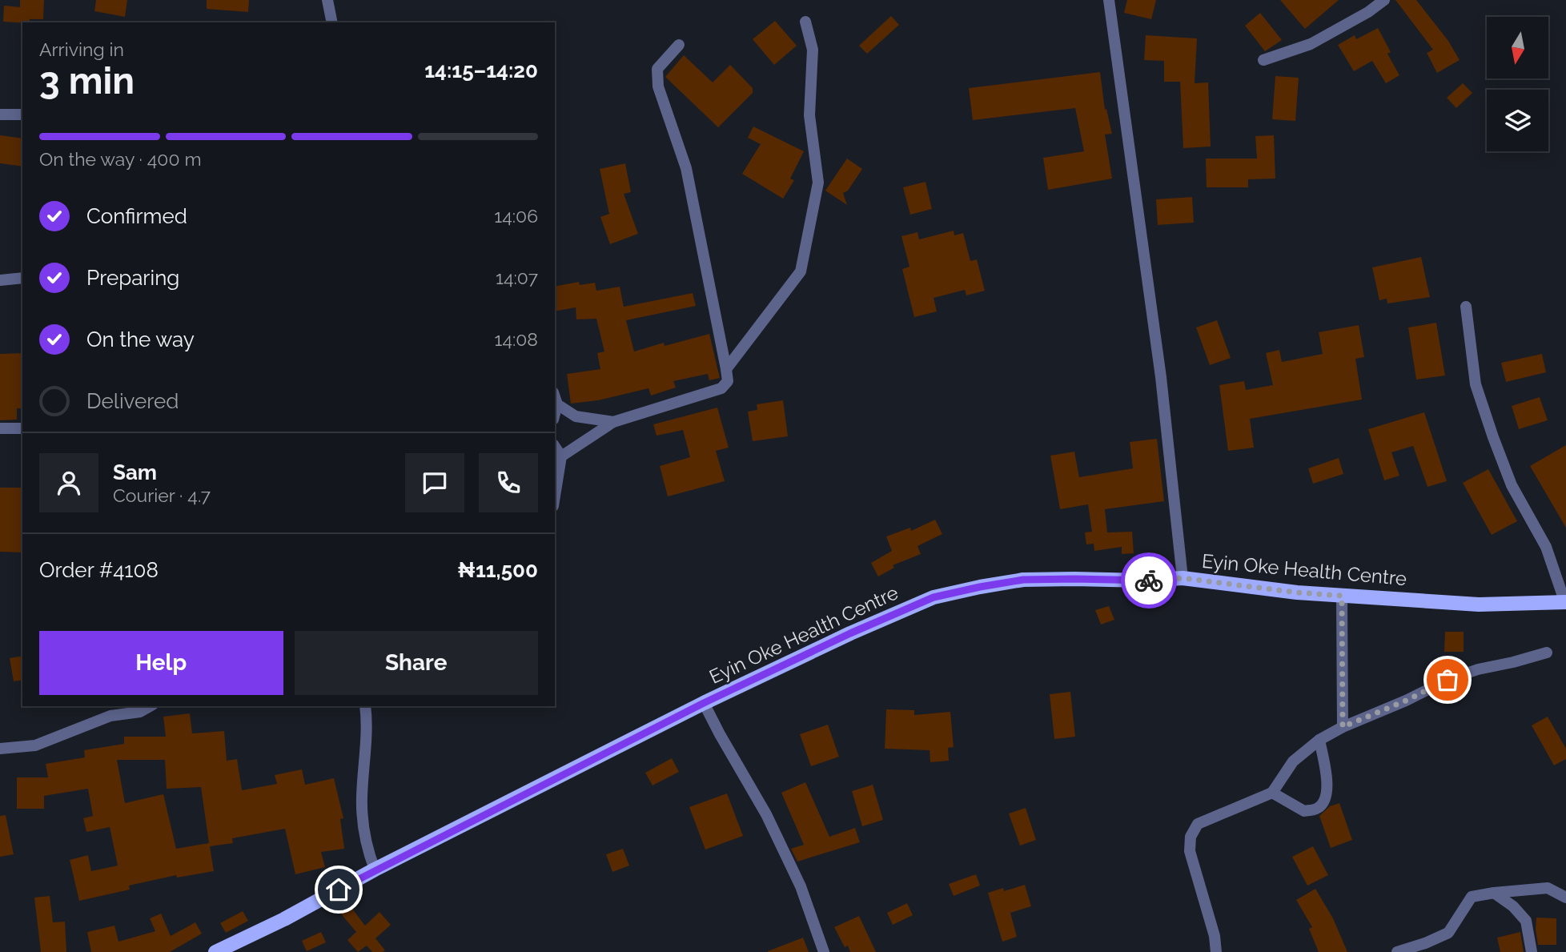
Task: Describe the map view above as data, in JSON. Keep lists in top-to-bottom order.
{
  "streets": {
    "main road": ["Eyin Oke Health Centre"]
  },
  "north": "bottom",
  "page": {
    "heading": ["3 min", "Arriving in", "14:15–14:20"],
    "panel": [
      "Sam",
      "Courier · 4.7",
      "Order #4108",
      "₦11,500"
    ],
    "bar": "On the way · 400 m",
    "list": [
      ["Confirmed", "14:06"],
      ["Preparing", "14:07"],
      ["On the way", "14:08"],
      "Delivered"
    ],
    "buttons": ["Help", "Share"]
  }
}
